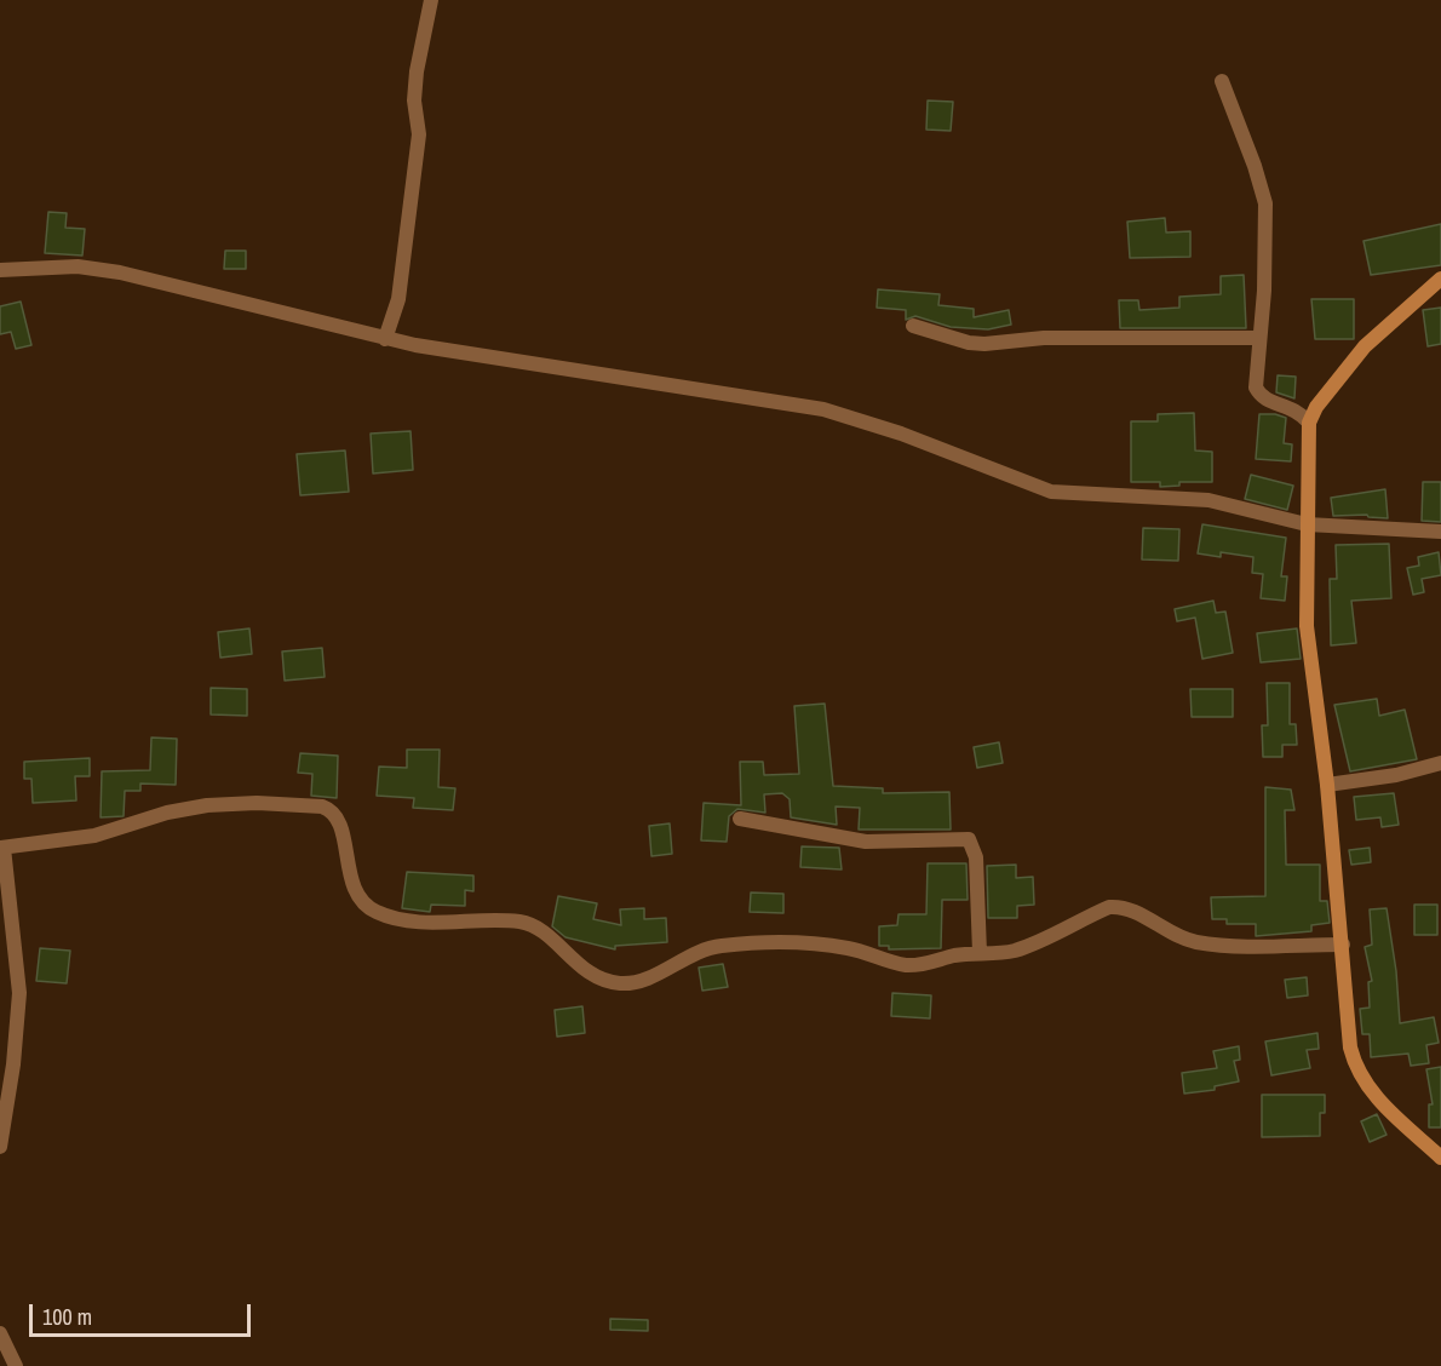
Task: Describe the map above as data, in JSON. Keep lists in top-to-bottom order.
{
  "scale_bar": "100 m"
}
